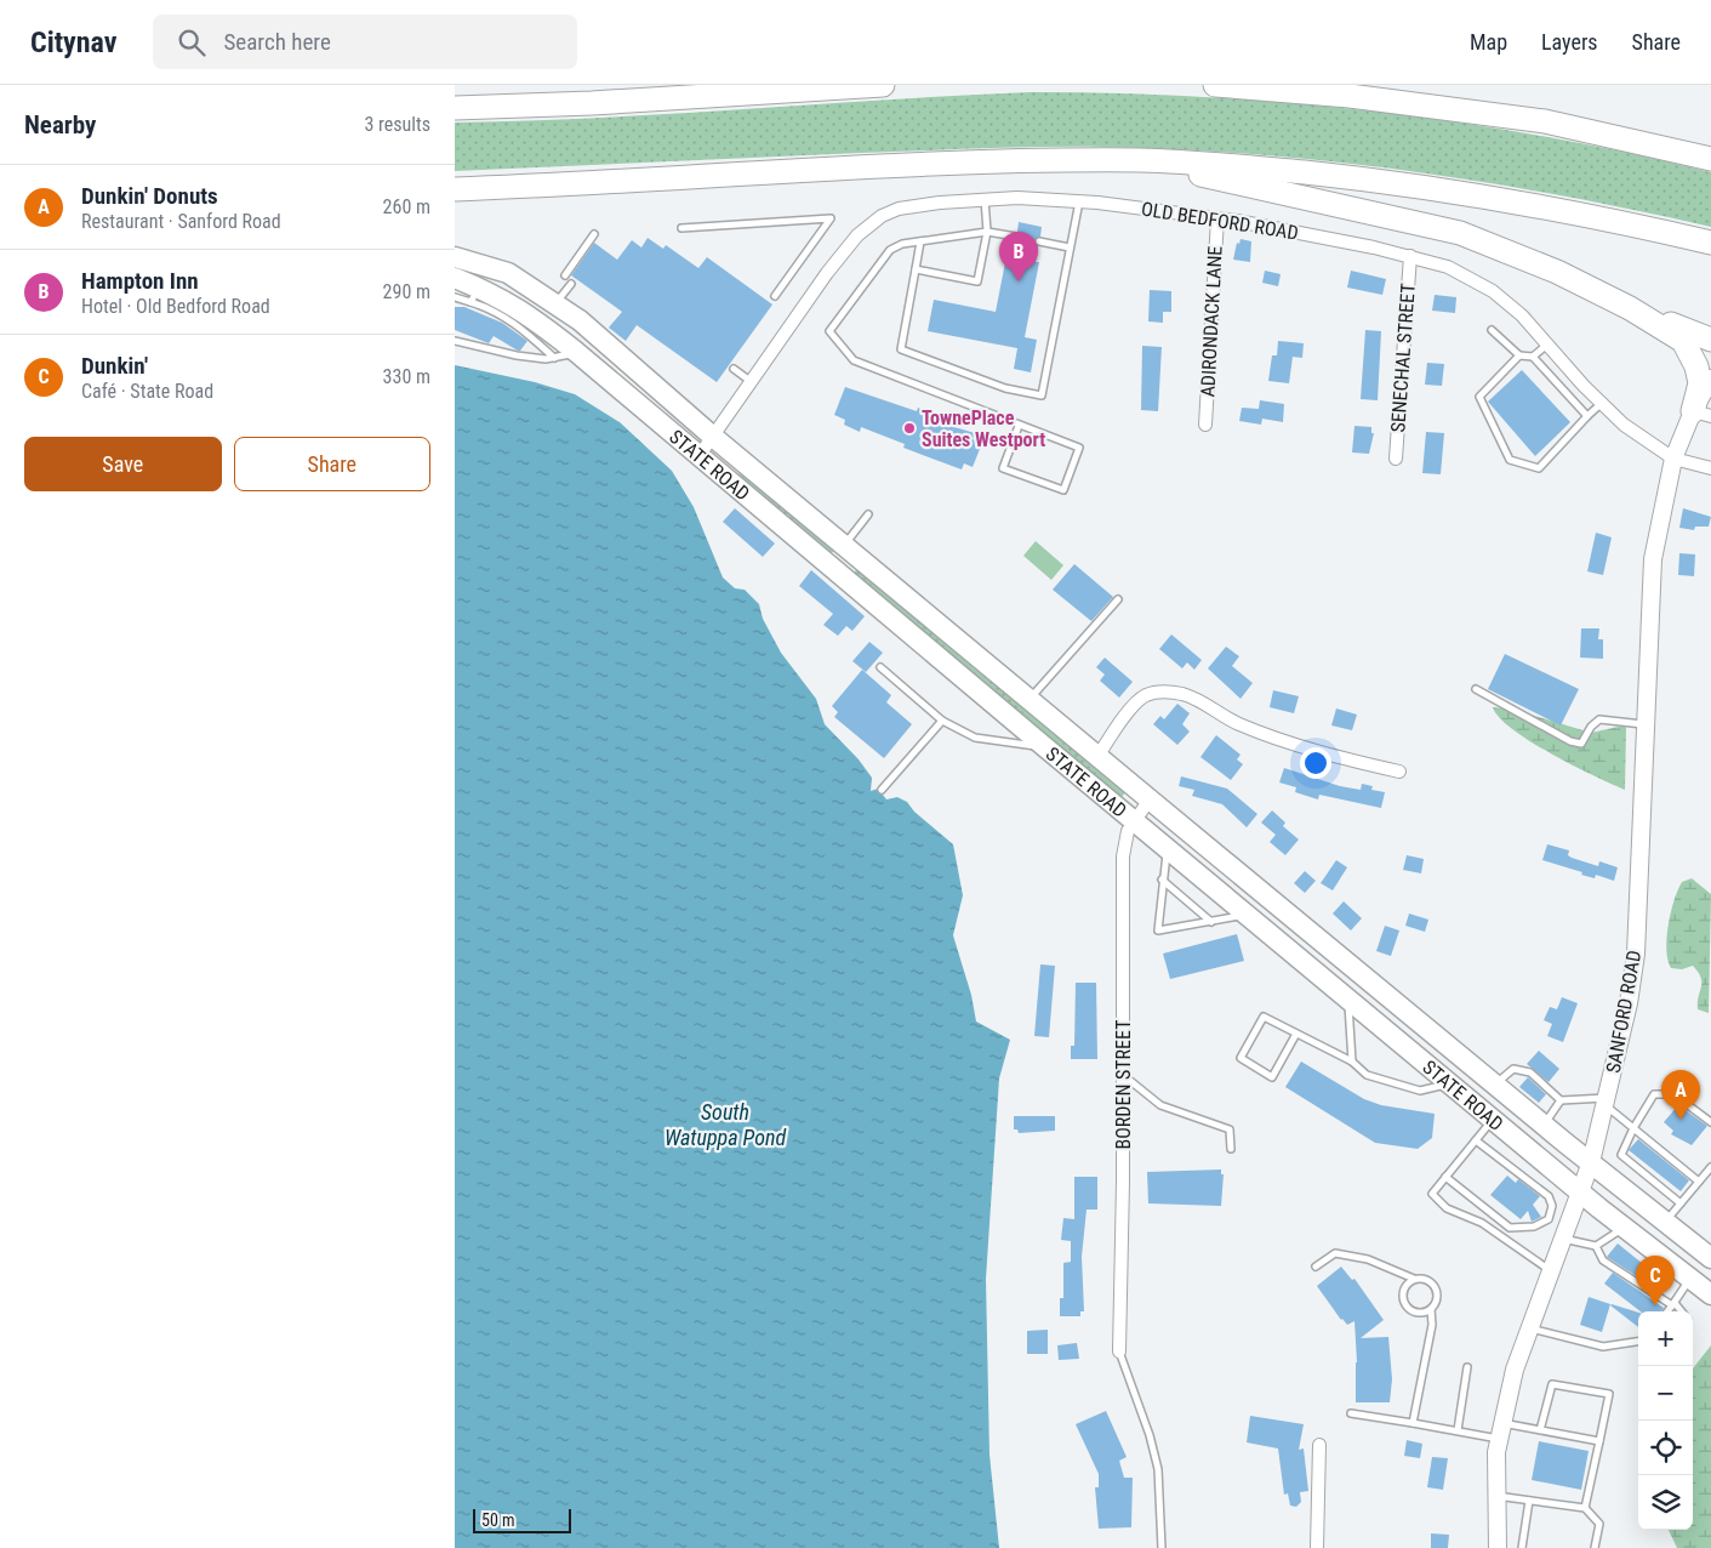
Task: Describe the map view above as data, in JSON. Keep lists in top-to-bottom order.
{
  "streets": {
    "main road": ["STATE ROAD"],
    "street": [
      "OLD BEDFORD ROAD",
      "ADIRONDACK LANE",
      "SENECHAL STREET",
      "SANFORD ROAD",
      "BORDEN STREET"
    ]
  },
  "crossings": [
    ["OLD BEDFORD ROAD", "ADIRONDACK LANE"],
    ["OLD BEDFORD ROAD", "SENECHAL STREET"],
    ["OLD BEDFORD ROAD", "STATE ROAD"],
    ["OLD BEDFORD ROAD", "SANFORD ROAD"],
    ["STATE ROAD", "SANFORD ROAD"],
    ["STATE ROAD", "BORDEN STREET"]
  ],
  "water": ["South Watuppa Pond"],
  "places": ["TownePlace Suites Westport"],
  "scale_bar": "50 m",
  "page": {
    "header": "Citynav",
    "search": "Search here",
    "nav": ["Map", "Layers", "Share"],
    "heading": ["Nearby", "3 results"],
    "list": [
      {
        "mark": "A",
        "name": "Dunkin' Donuts",
        "note": "Restaurant · Sanford Road",
        "value": "260 m"
      },
      {
        "mark": "B",
        "name": "Hampton Inn",
        "note": "Hotel · Old Bedford Road",
        "value": "290 m"
      },
      {
        "mark": "C",
        "name": "Dunkin'",
        "note": "Café · State Road",
        "value": "330 m"
      }
    ],
    "pins": ["B", "A", "C"],
    "buttons": ["Save", "Share"],
    "map_buttons": ["+", "−"],
    "scale": "50 m"
  }
}
